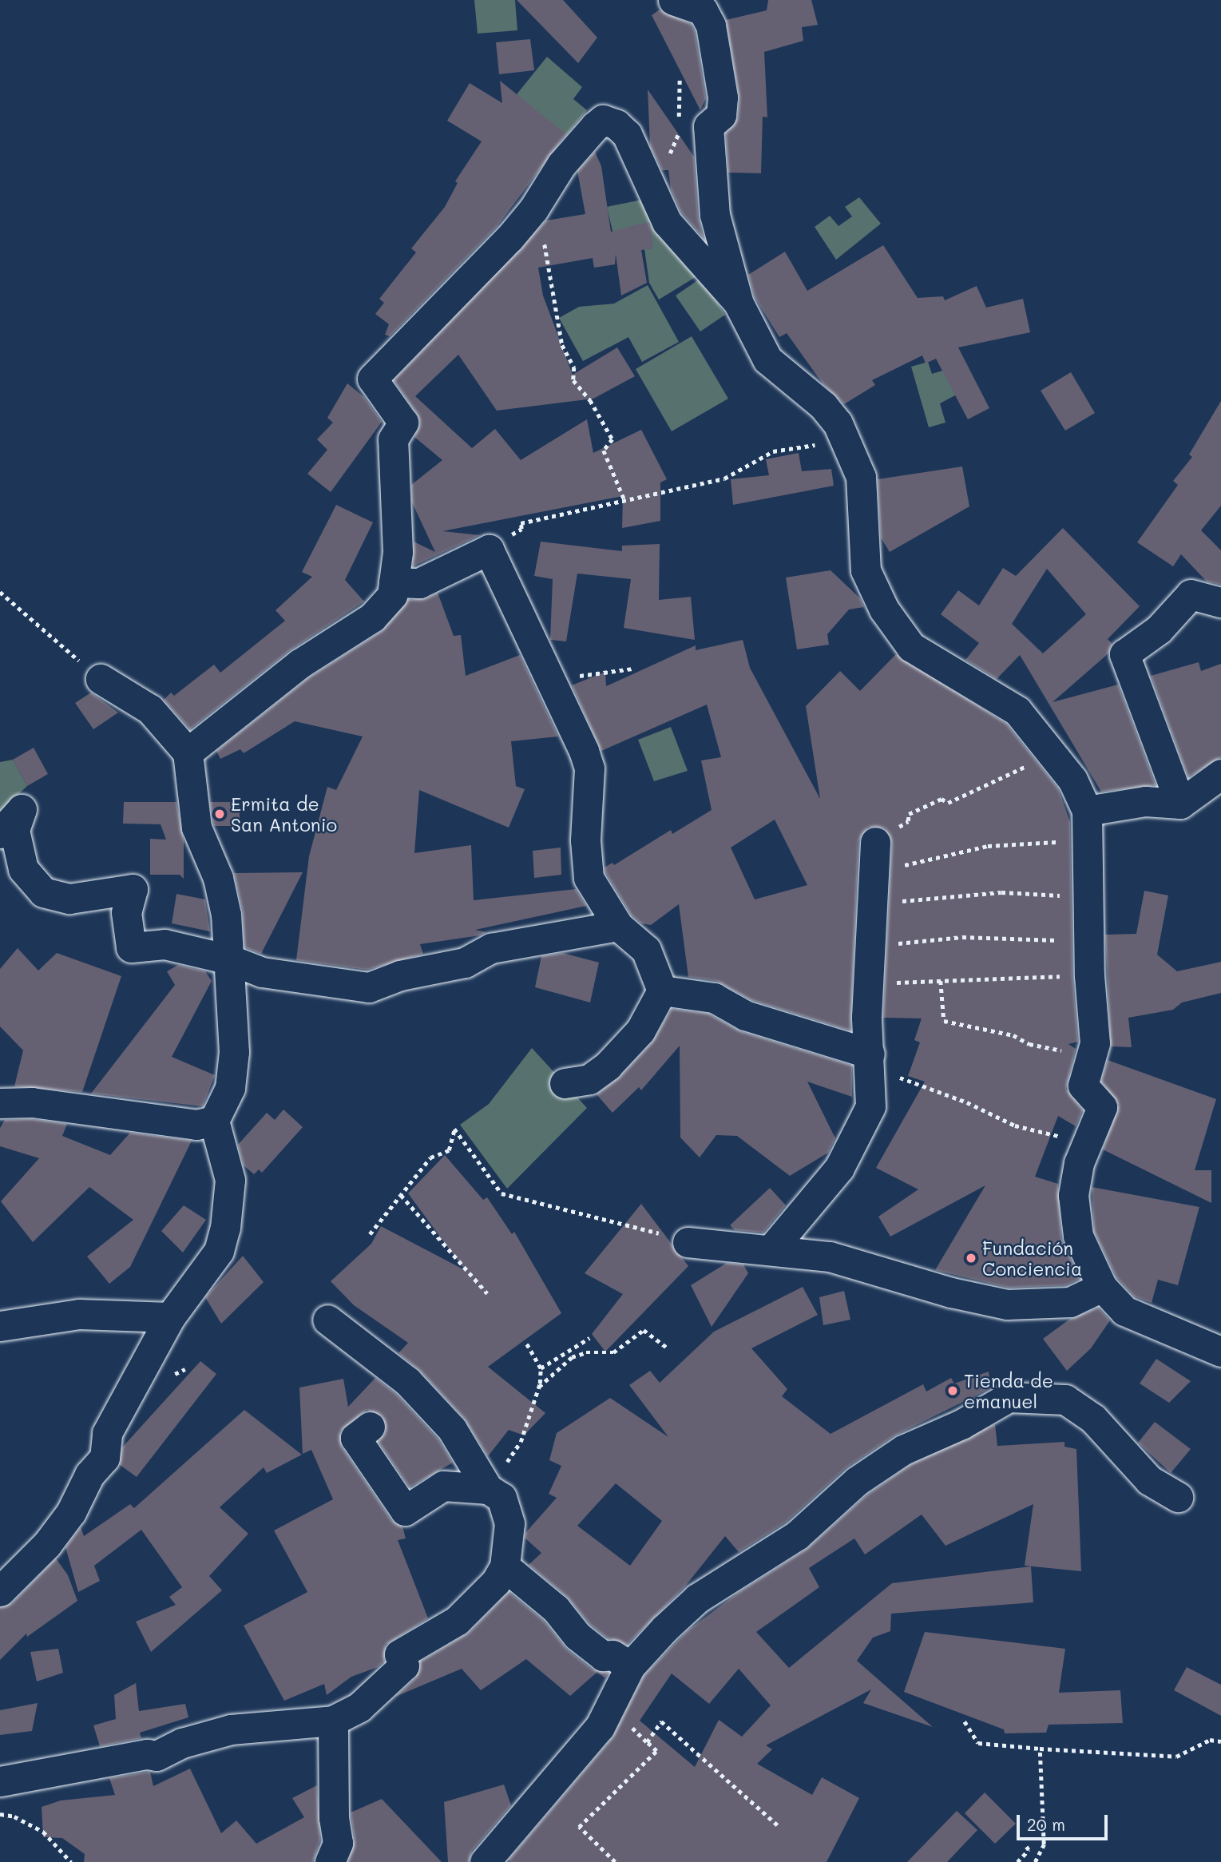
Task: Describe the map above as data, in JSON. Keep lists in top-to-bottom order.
{
  "places": ["Ermita de San Antonio", "Fundación Conciencia", "Tienda de emanuel"],
  "scale_bar": "20 m"
}
